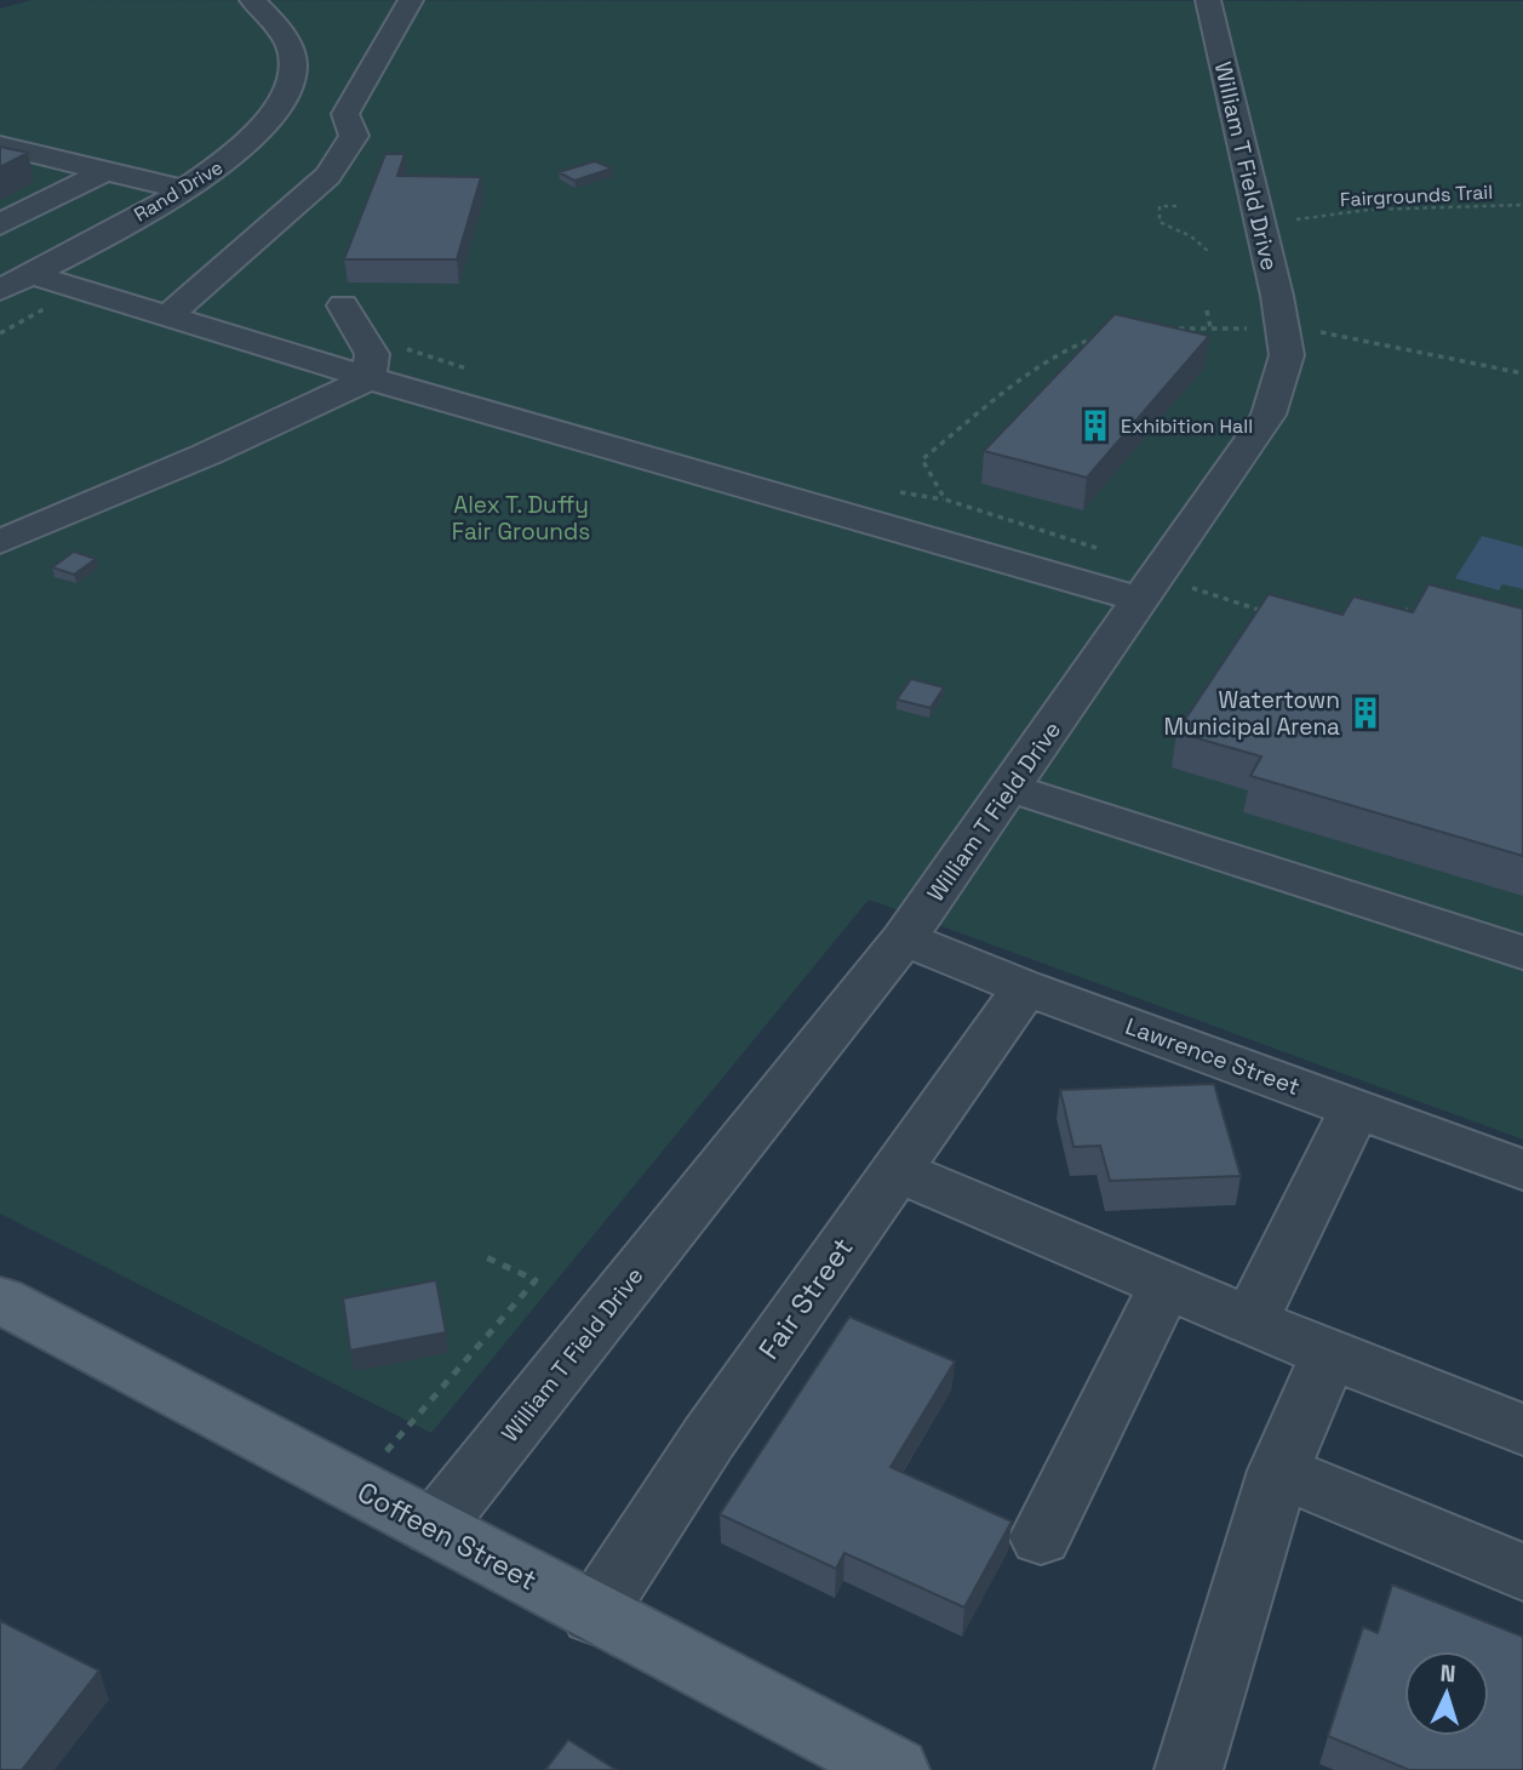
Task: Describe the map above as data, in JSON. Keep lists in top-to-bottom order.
{
  "streets": {
    "main road": ["Coffeen Street"],
    "street": [
      "William T Field Drive",
      "Rand Drive",
      "Lawrence Street",
      "Fair Street"
    ],
    "path": ["Fairgrounds Trail"]
  },
  "crossings": [
    ["William T Field Drive", "Fairgrounds Trail"],
    ["William T Field Drive", "Lawrence Street"],
    ["William T Field Drive", "Coffeen Street"],
    ["Lawrence Street", "Fair Street"],
    ["Fair Street", "Coffeen Street"]
  ],
  "parks": ["Alex T. Duffy Fair Grounds"],
  "places": {
    "building": ["Exhibition Hall", "Watertown Municipal Arena"]
  },
  "north": "top"
}
